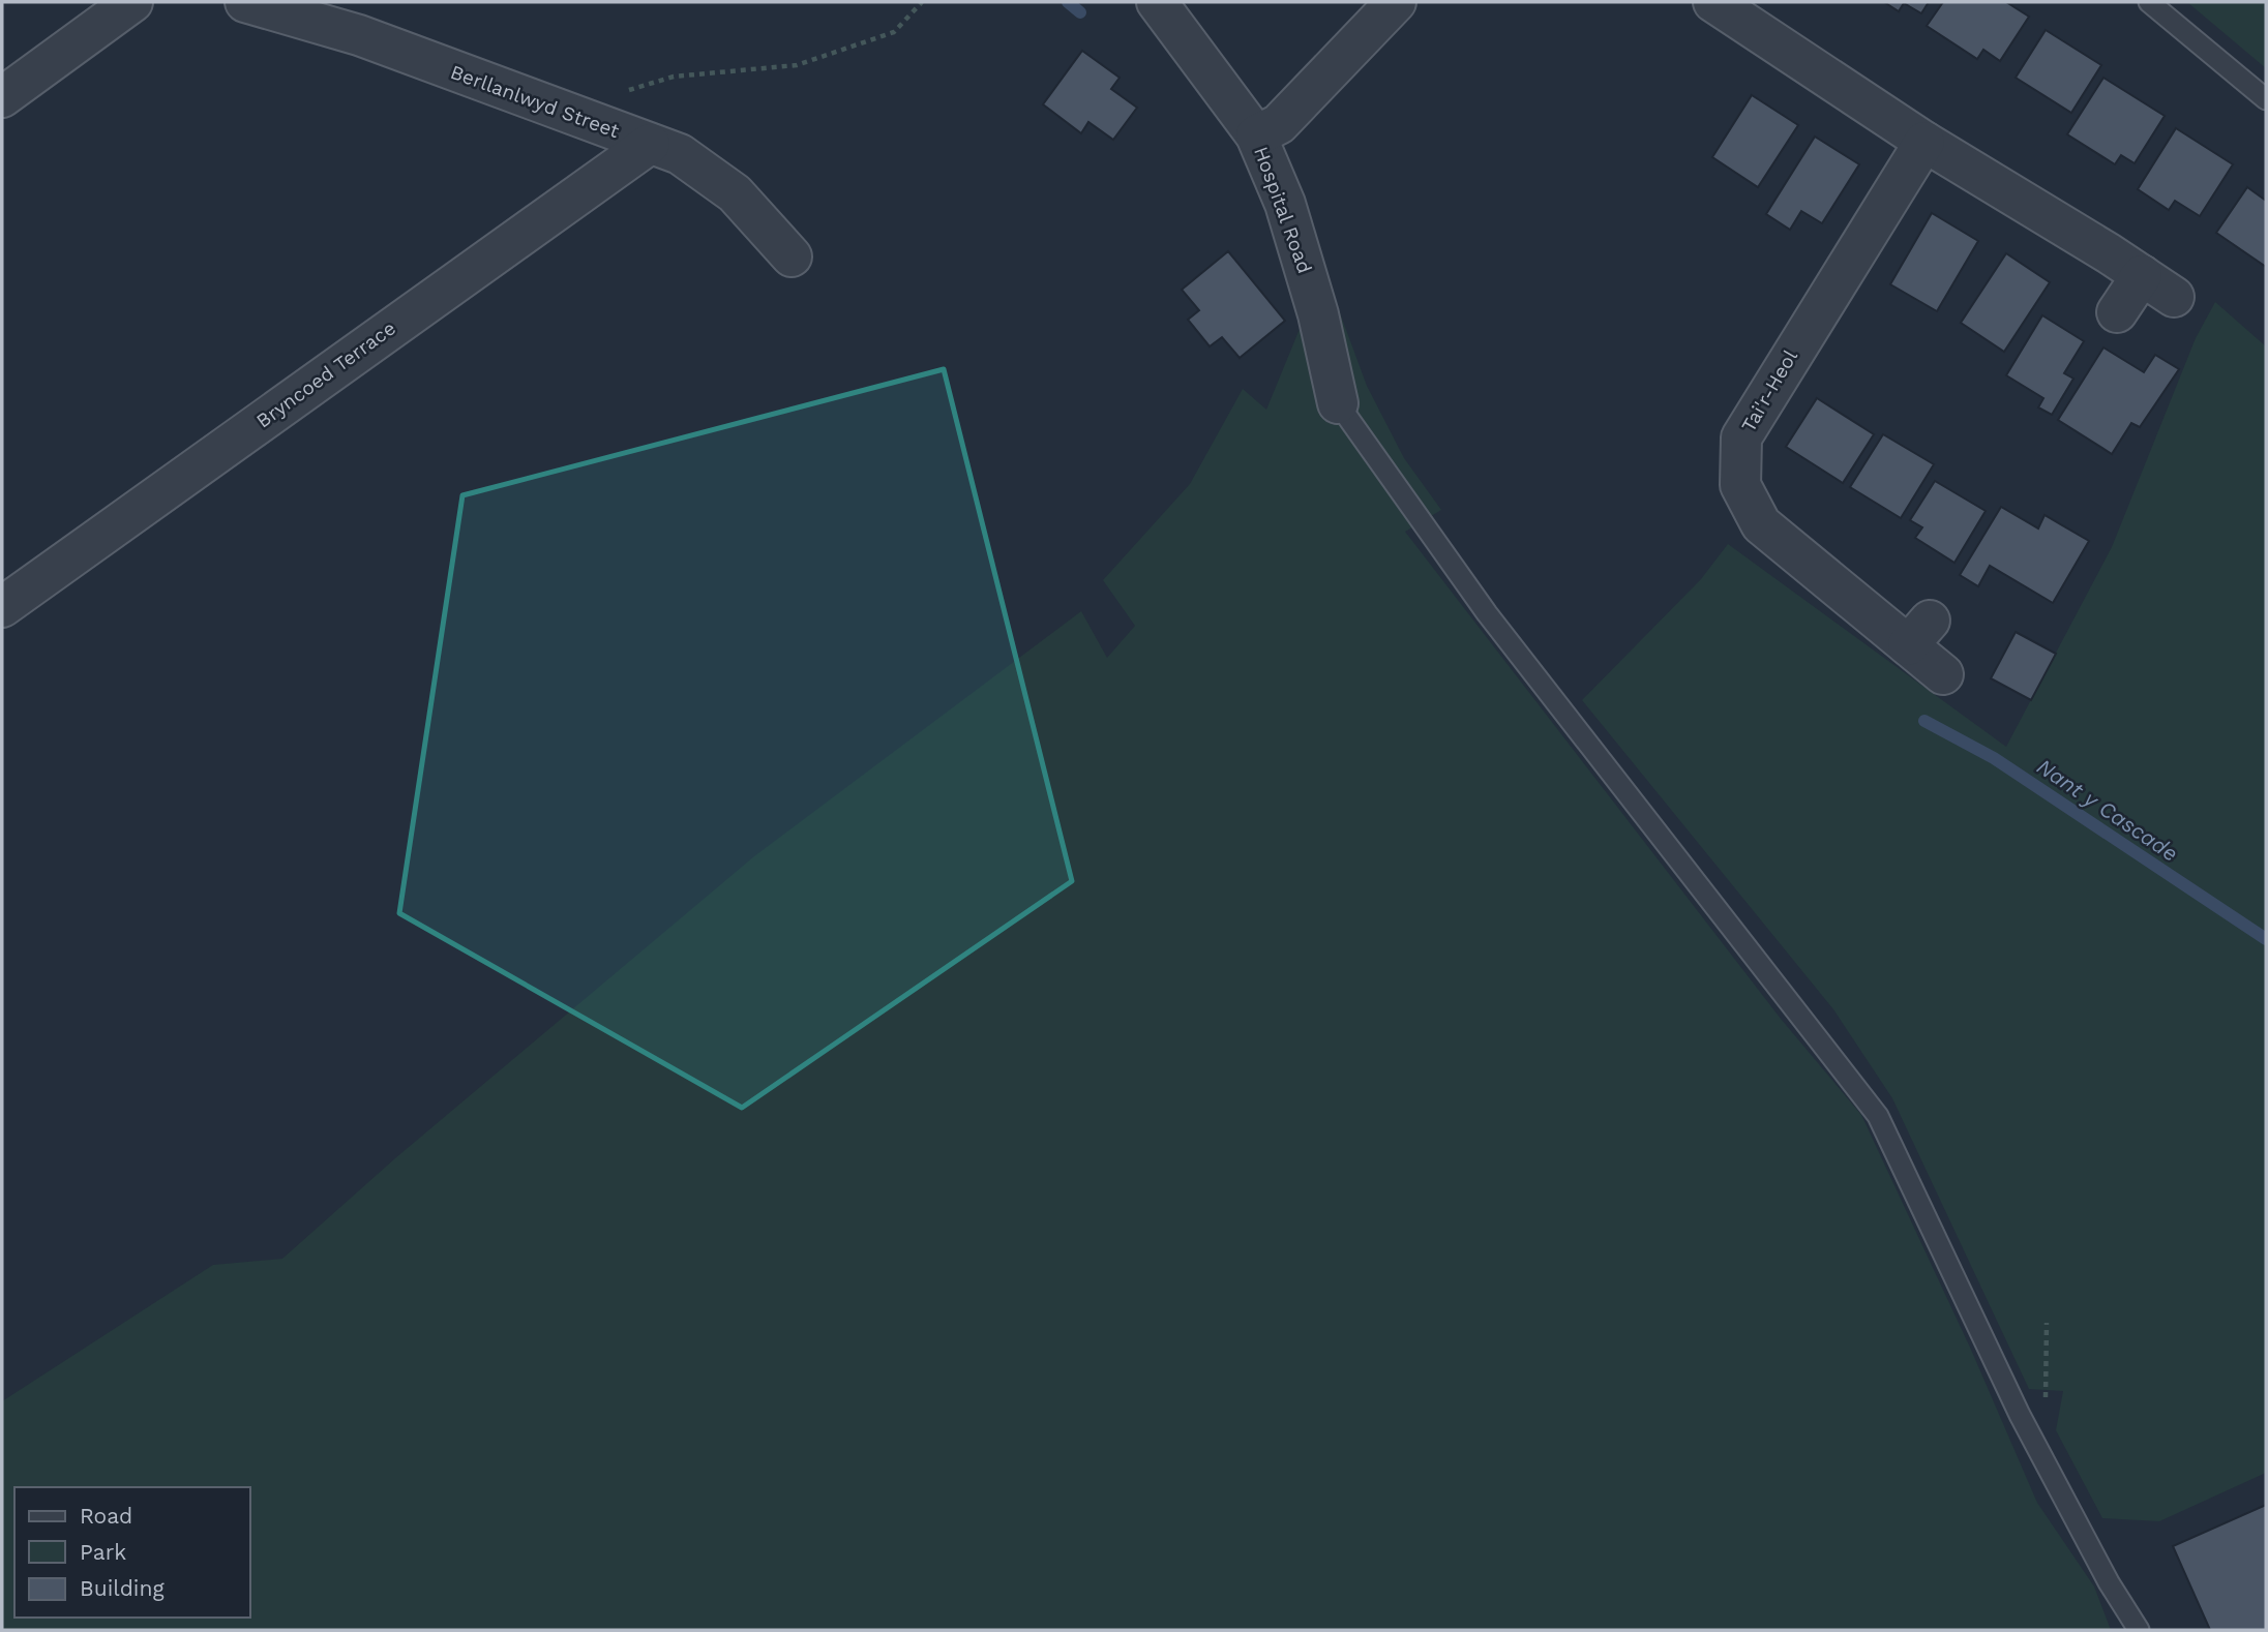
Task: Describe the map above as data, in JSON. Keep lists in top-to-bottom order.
{
  "streets": {
    "street": [
      "Berllanlwyd Street",
      "Hospital Road",
      "Bryncoed Terrace",
      "Tai'r-Heol"
    ]
  },
  "crossings": [
    ["Berllanlwyd Street", "Bryncoed Terrace"]
  ],
  "water": ["Nant y Cascade"],
  "legend": ["Road", "Park", "Building"]
}
